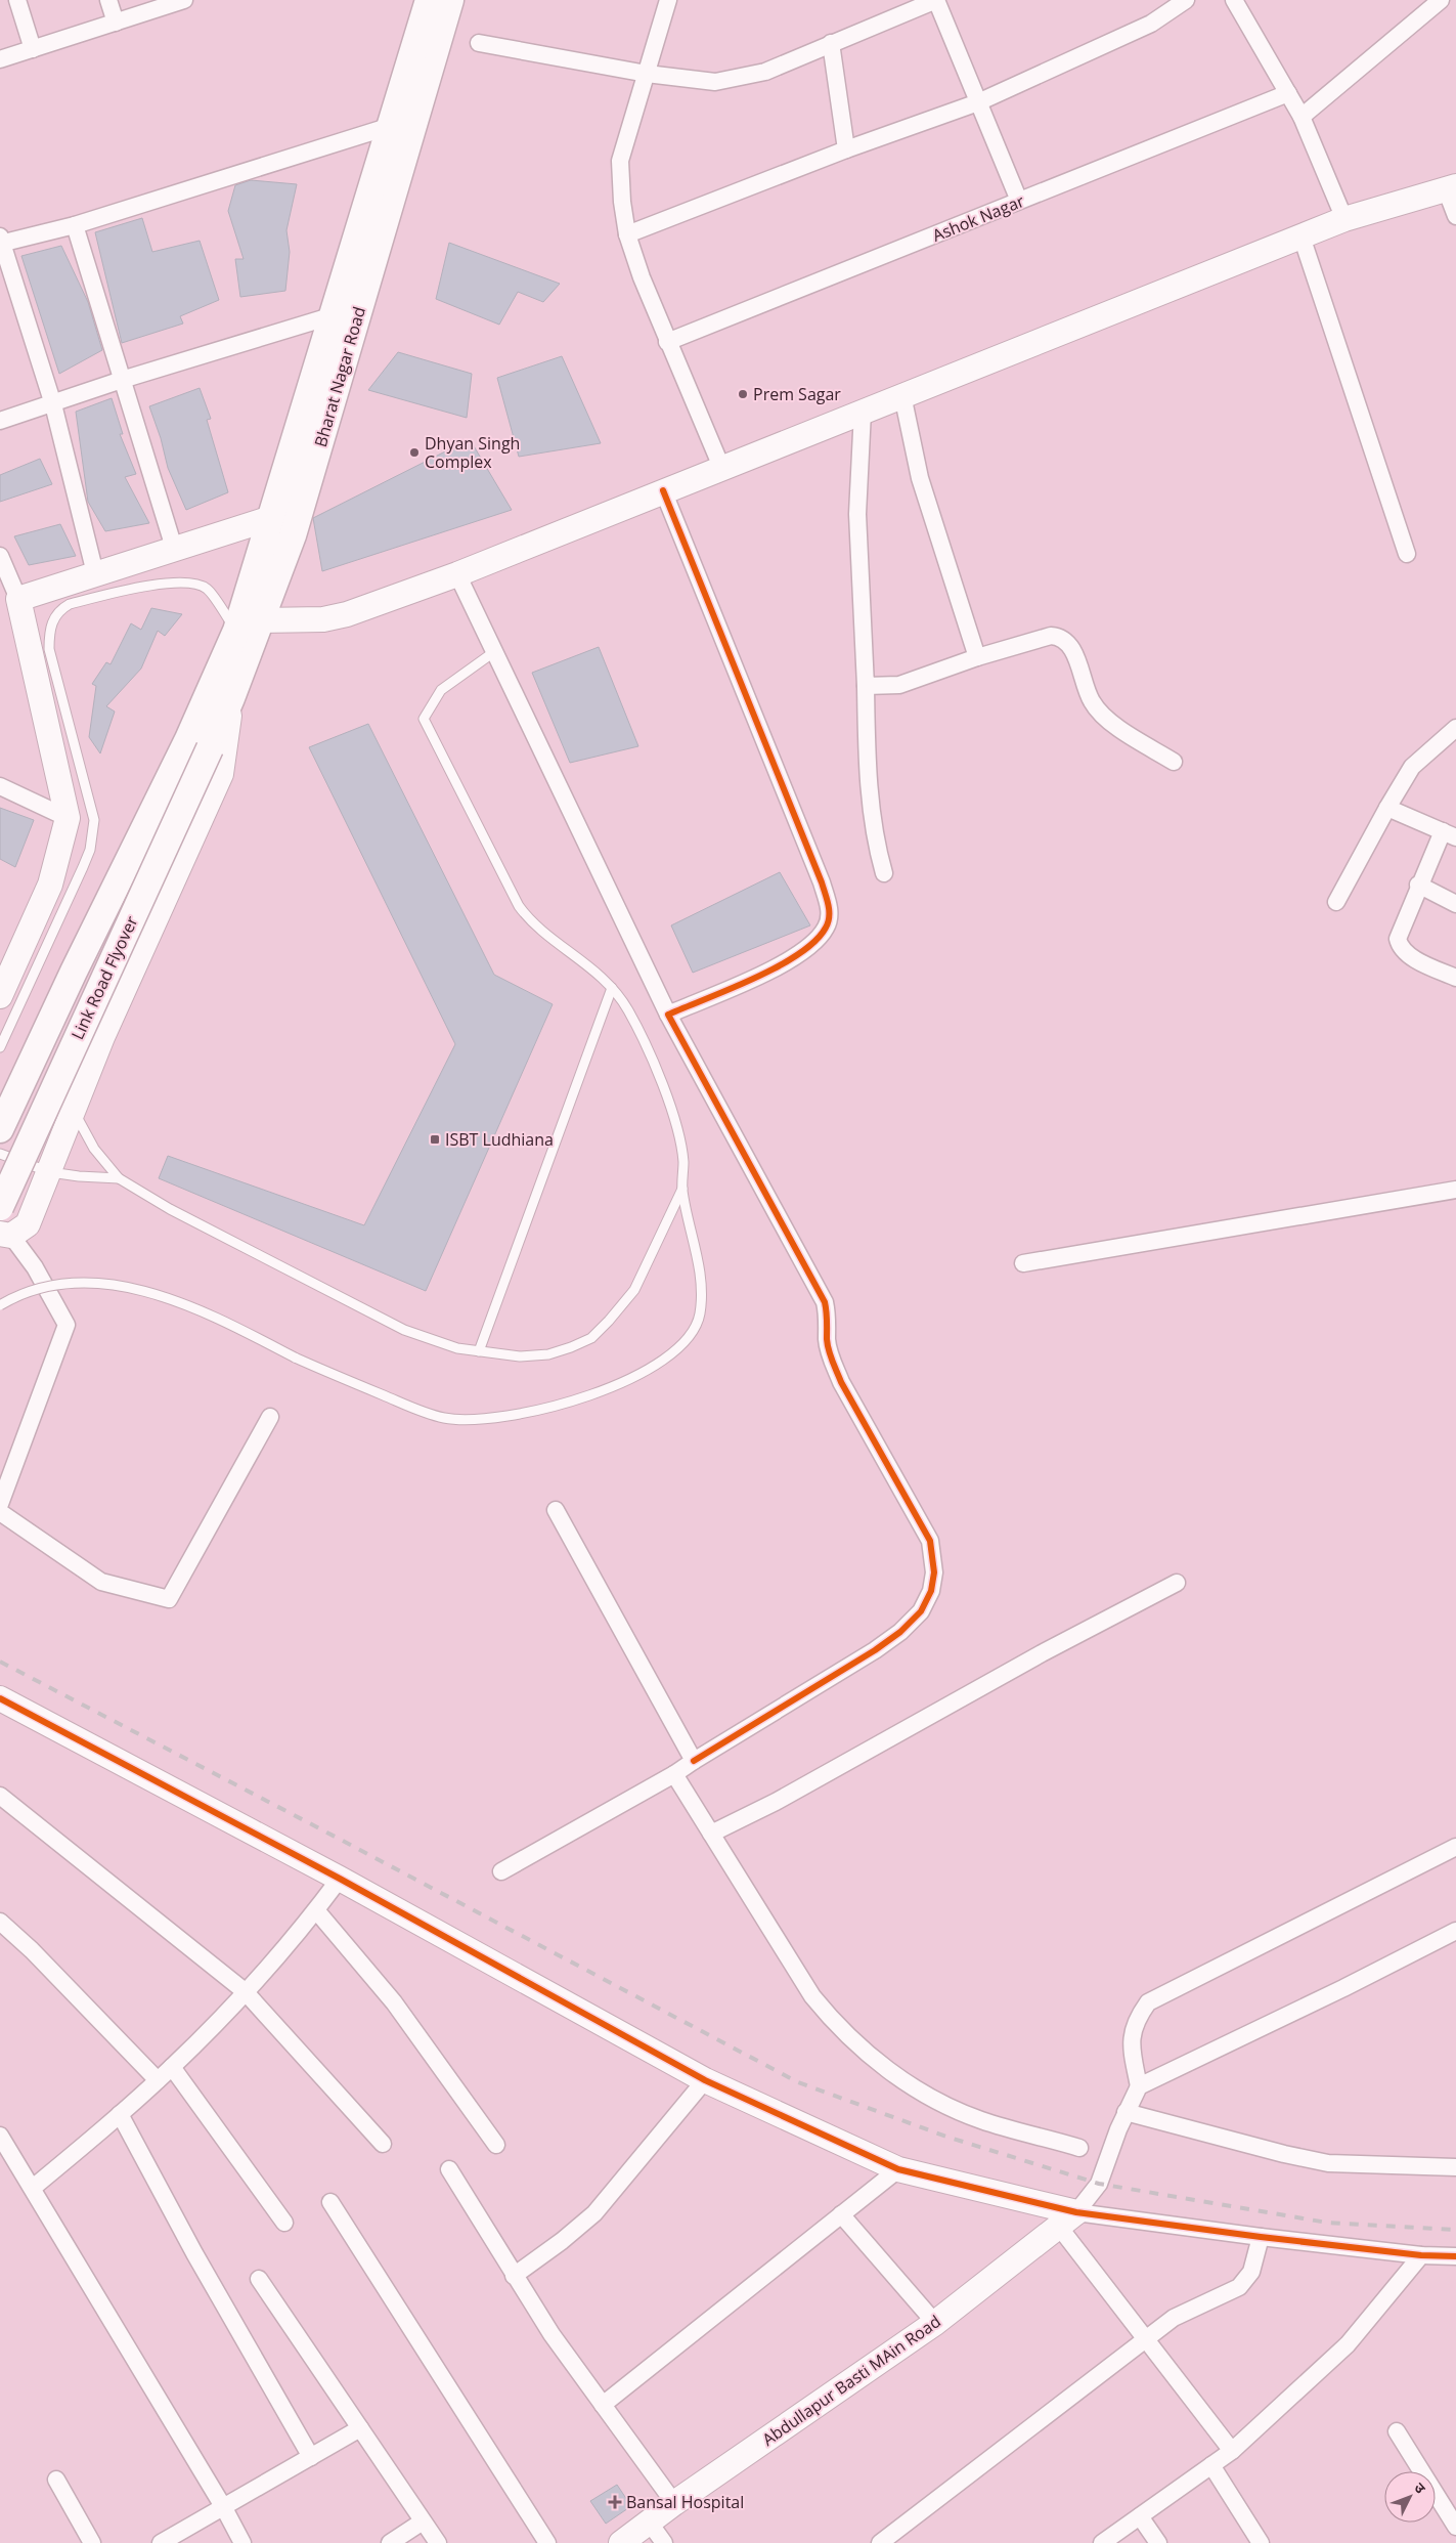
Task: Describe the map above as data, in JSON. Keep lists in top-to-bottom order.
{
  "streets": {
    "main road": ["Bharat Nagar Road", "Link Road Flyover"],
    "street": ["Ashok Nagar", "Abdullapur Basti MAin Road"]
  },
  "crossings": [
    ["Bharat Nagar Road", "Link Road Flyover"]
  ],
  "places": {
    "other": ["Prem Sagar", "Dhyan Singh Complex"],
    "transit": ["ISBT Ludhiana"],
    "health": ["Bansal Hospital"]
  },
  "north": "top right"
}
